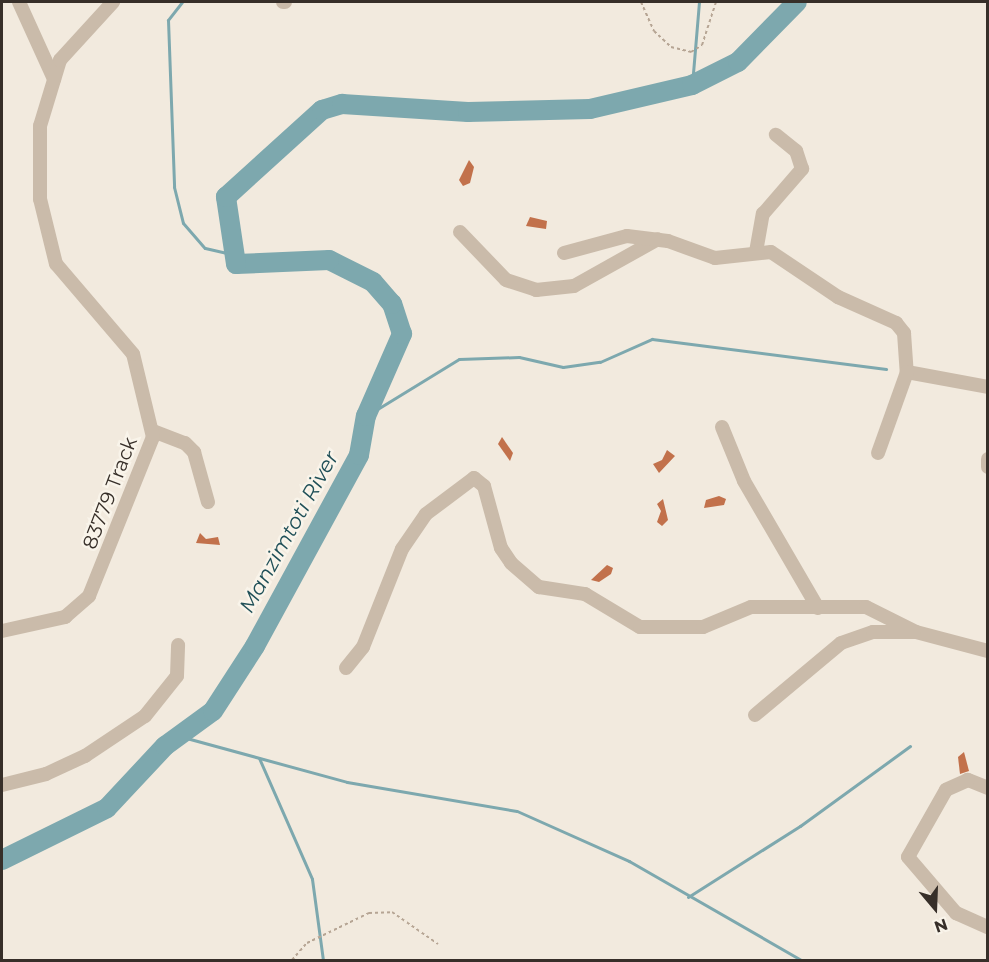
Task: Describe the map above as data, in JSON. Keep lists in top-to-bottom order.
{
  "streets": {
    "street": ["83779 Track"]
  },
  "water": ["Manzimtoti River"],
  "north": "bottom"
}
